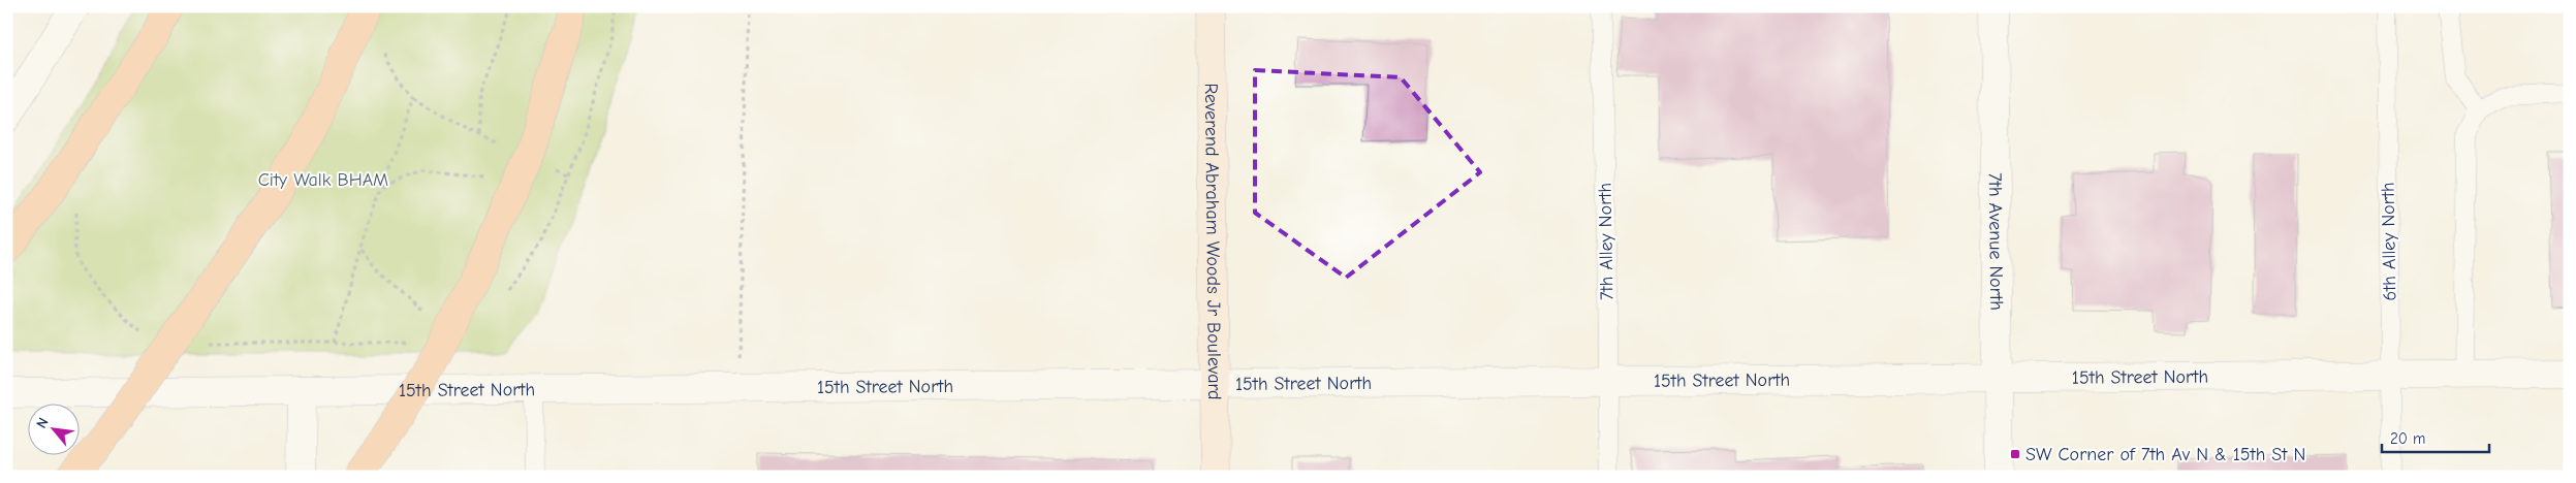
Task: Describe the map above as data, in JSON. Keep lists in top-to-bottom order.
{
  "streets": {
    "main road": ["Reverend Abraham Woods Jr Boulevard"],
    "street": ["7th Avenue North", "15th Street North"],
    "lane": ["7th Alley North", "6th Alley North"]
  },
  "crossings": [
    ["Reverend Abraham Woods Jr Boulevard", "15th Street North"],
    ["7th Alley North", "15th Street North"],
    ["7th Avenue North", "15th Street North"],
    ["6th Alley North", "15th Street North"]
  ],
  "parks": ["City Walk BHAM"],
  "places": {
    "transit": ["SW Corner of 7th Av N & 15th St N"]
  },
  "scale_bar": "20 m",
  "north": "top left"
}
